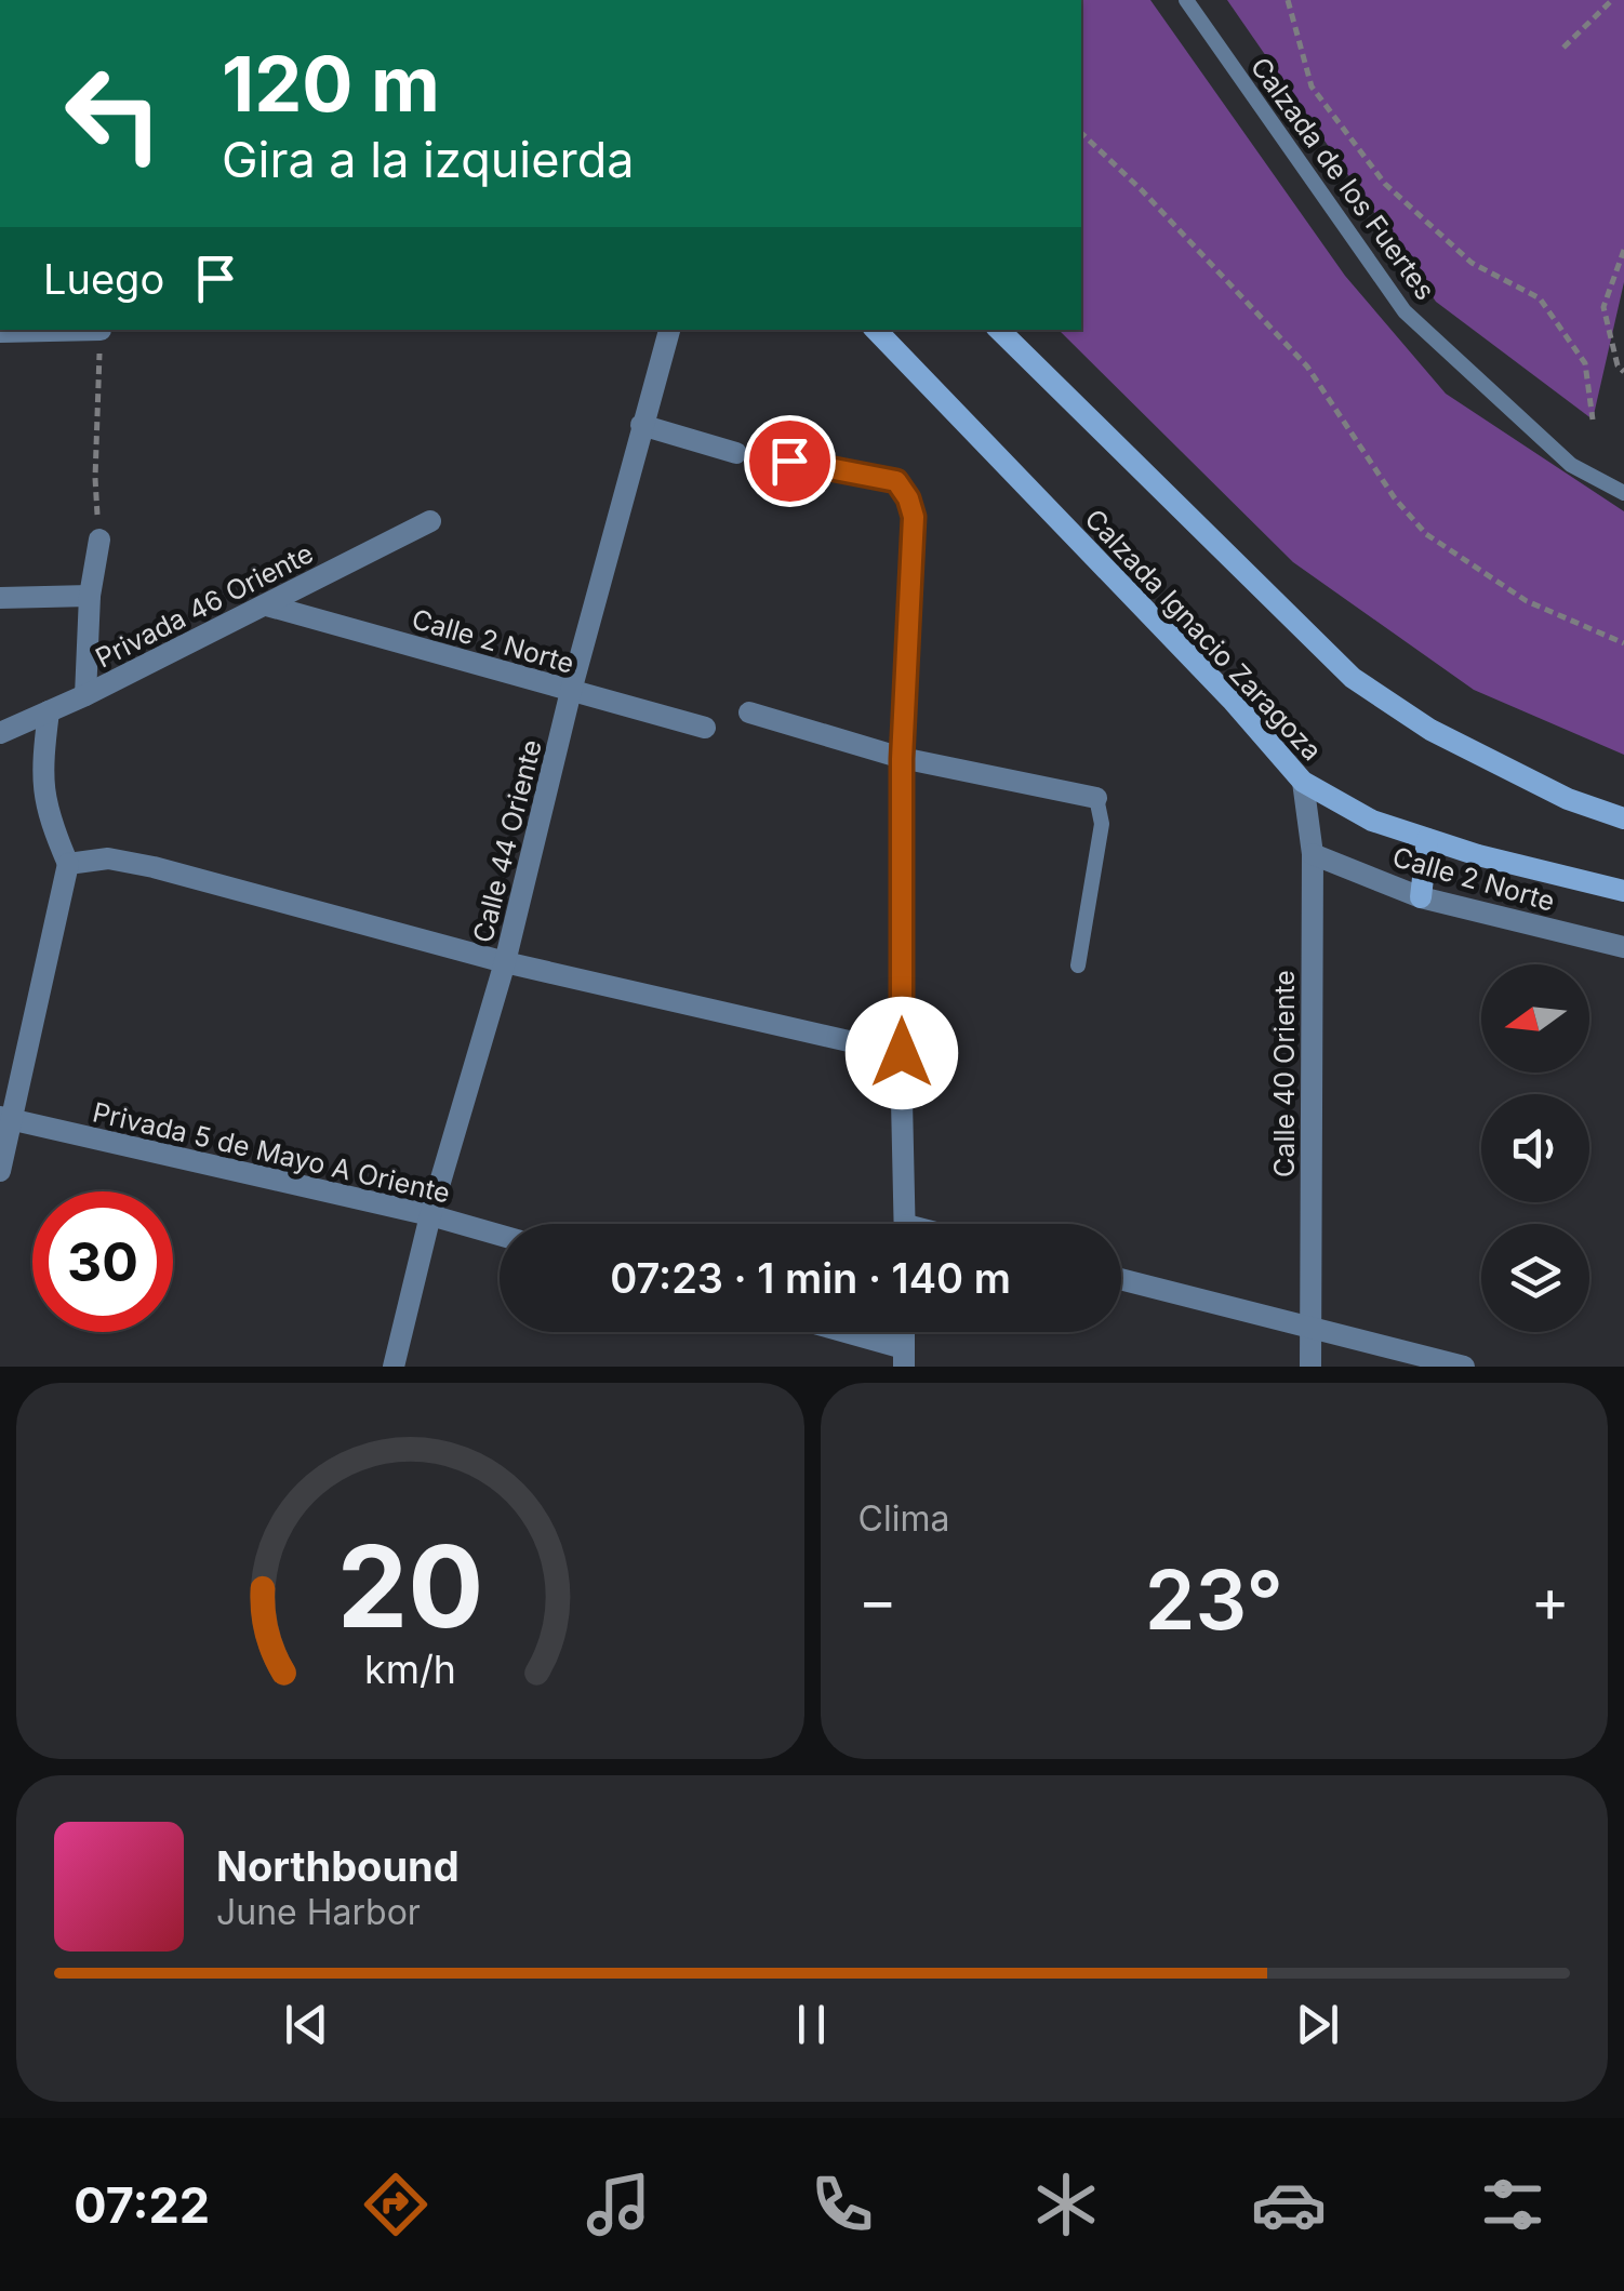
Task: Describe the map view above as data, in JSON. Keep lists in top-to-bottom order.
{
  "streets": {
    "main road": ["Calzada Ignacio Zaragoza"],
    "street": [
      "Privada 46 Oriente",
      "Calle 2 Norte",
      "Calle 44 Oriente",
      "Calle 40 Oriente",
      "Privada 5 de Mayo A Oriente"
    ],
    "lane": ["Calzada de los Fuertes"]
  },
  "crossings": [
    ["Privada 46 Oriente", "Calle 2 Norte"],
    ["Calzada Ignacio Zaragoza", "Calle 40 Oriente"],
    ["Calle 2 Norte", "Calle 44 Oriente"],
    ["Calle 2 Norte", "Calle 40 Oriente"],
    ["Calle 44 Oriente", "Privada 5 de Mayo A Oriente"]
  ],
  "north": "left",
  "page": {
    "turn": ["120 m", "Gira a la izquierda"],
    "then": "Luego",
    "limit": "30",
    "trip": "07:23 · 1 min · 140 m",
    "tile": "Clima",
    "heat": ["−", "23°", "+"],
    "song": ["Northbound", "June Harbor"],
    "tabs": "07:22",
    "gauge": ["20", "km/h"]
  }
}
